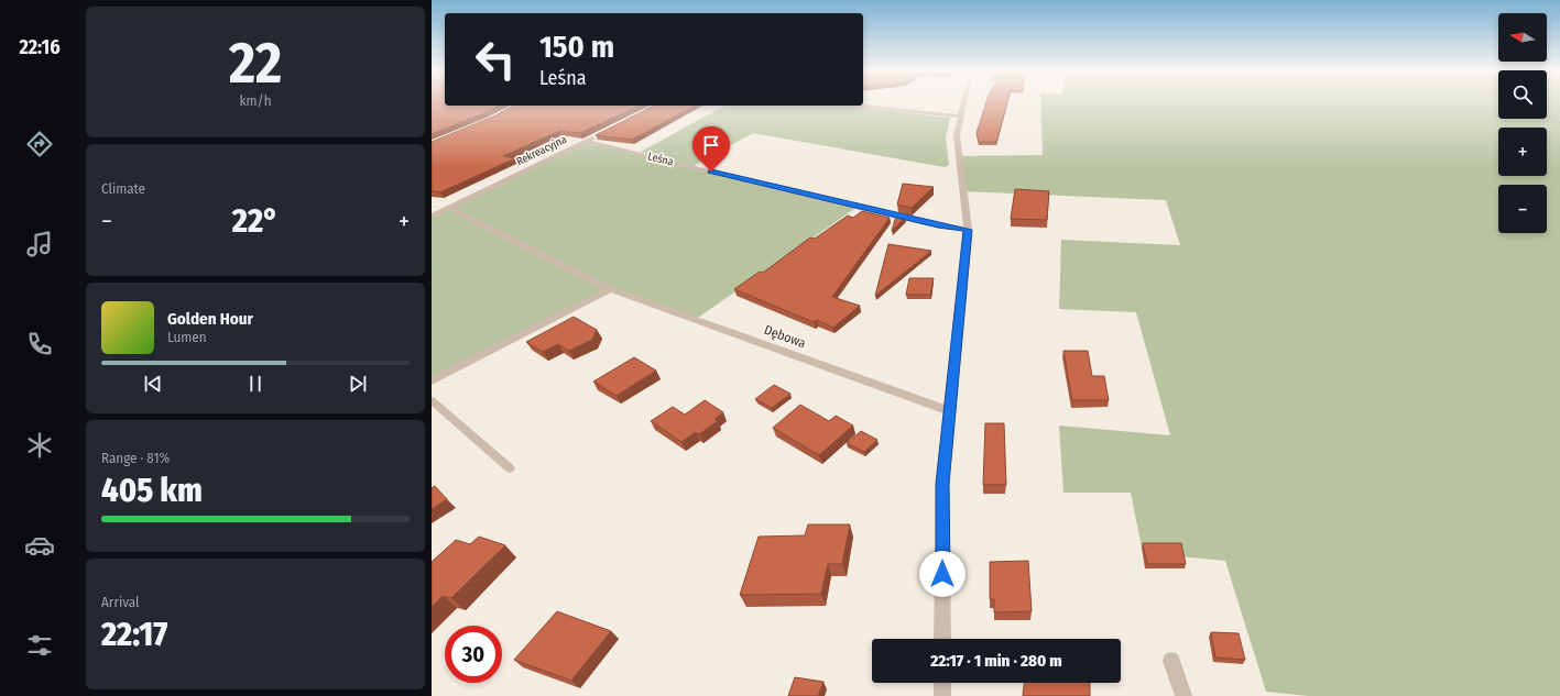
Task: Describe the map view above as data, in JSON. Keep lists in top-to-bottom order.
{
  "streets": {
    "street": ["Rekreacyjna", "Leśna", "Dębowa"]
  },
  "crossings": [
    ["Rekreacyjna", "Leśna"],
    ["Rekreacyjna", "Dębowa"]
  ],
  "north": "left",
  "page": {
    "tabs": "22:16",
    "tile": [
      ["22", "km/h"],
      "Climate",
      ["Range · 81%", "405 km"],
      ["Arrival", "22:17"]
    ],
    "map_buttons": ["+", "−"],
    "turn": ["150 m", "Leśna"],
    "heat": ["−", "22°", "+"],
    "song": ["Golden Hour", "Lumen"],
    "limit": "30",
    "trip": "22:17 · 1 min · 280 m"
  }
}
